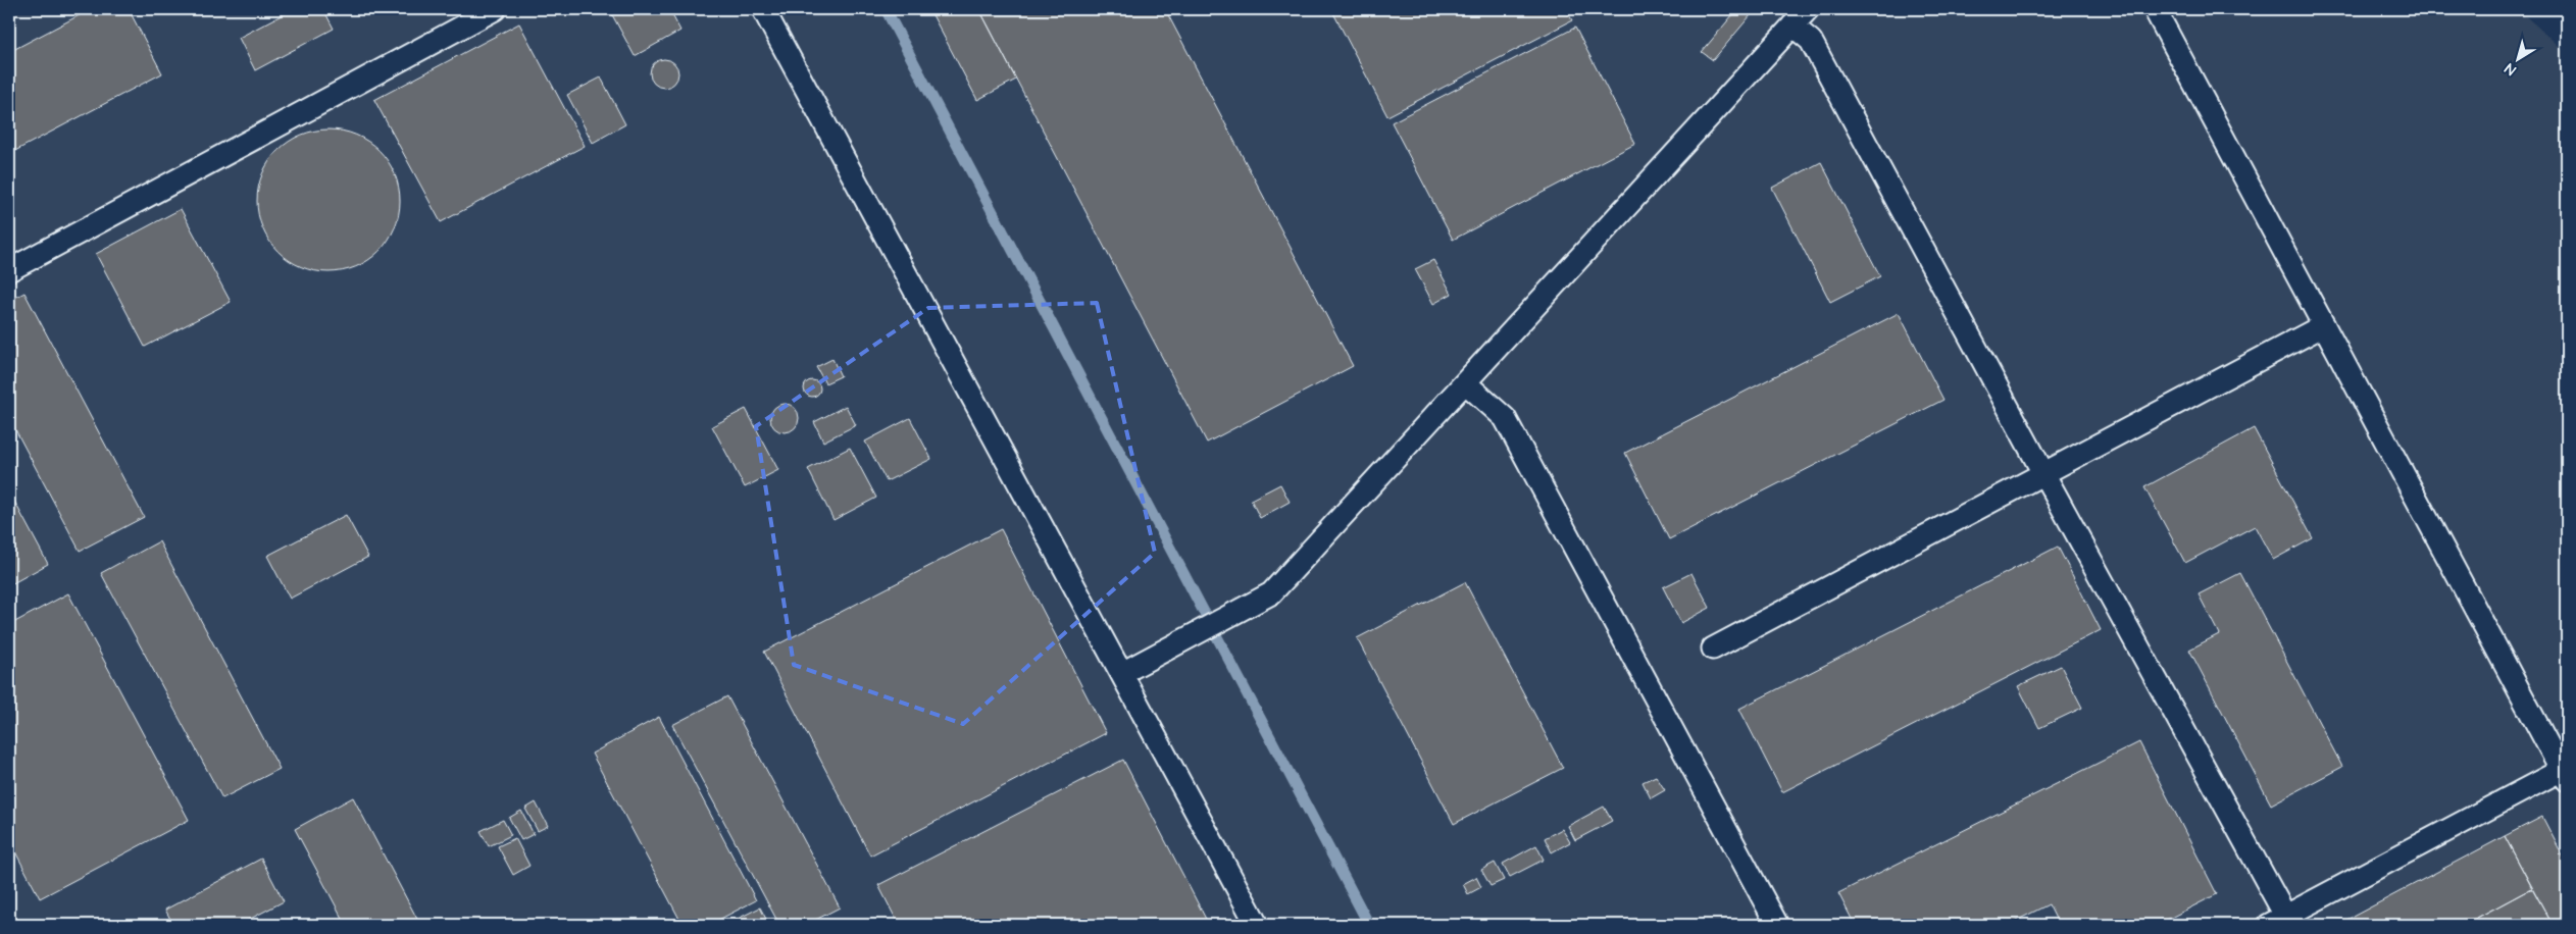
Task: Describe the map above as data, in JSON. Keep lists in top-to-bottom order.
{
  "north": "bottom left"
}
